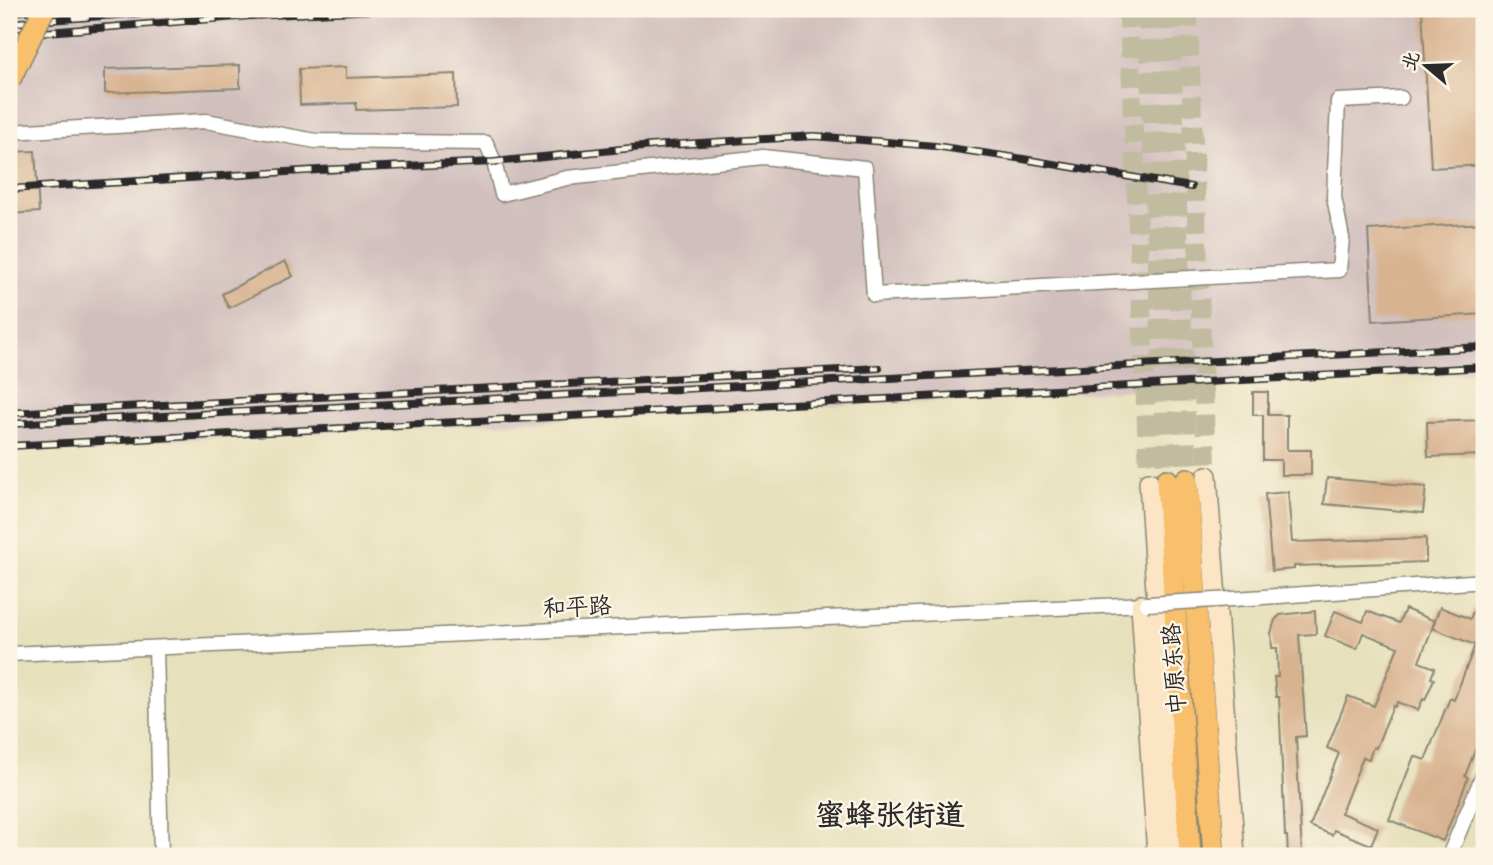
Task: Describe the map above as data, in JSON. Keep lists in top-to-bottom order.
{
  "streets": {
    "main road": ["中原东路"],
    "street": ["和平路"]
  },
  "districts": ["蜜蜂张街道"],
  "north": "left"
}
